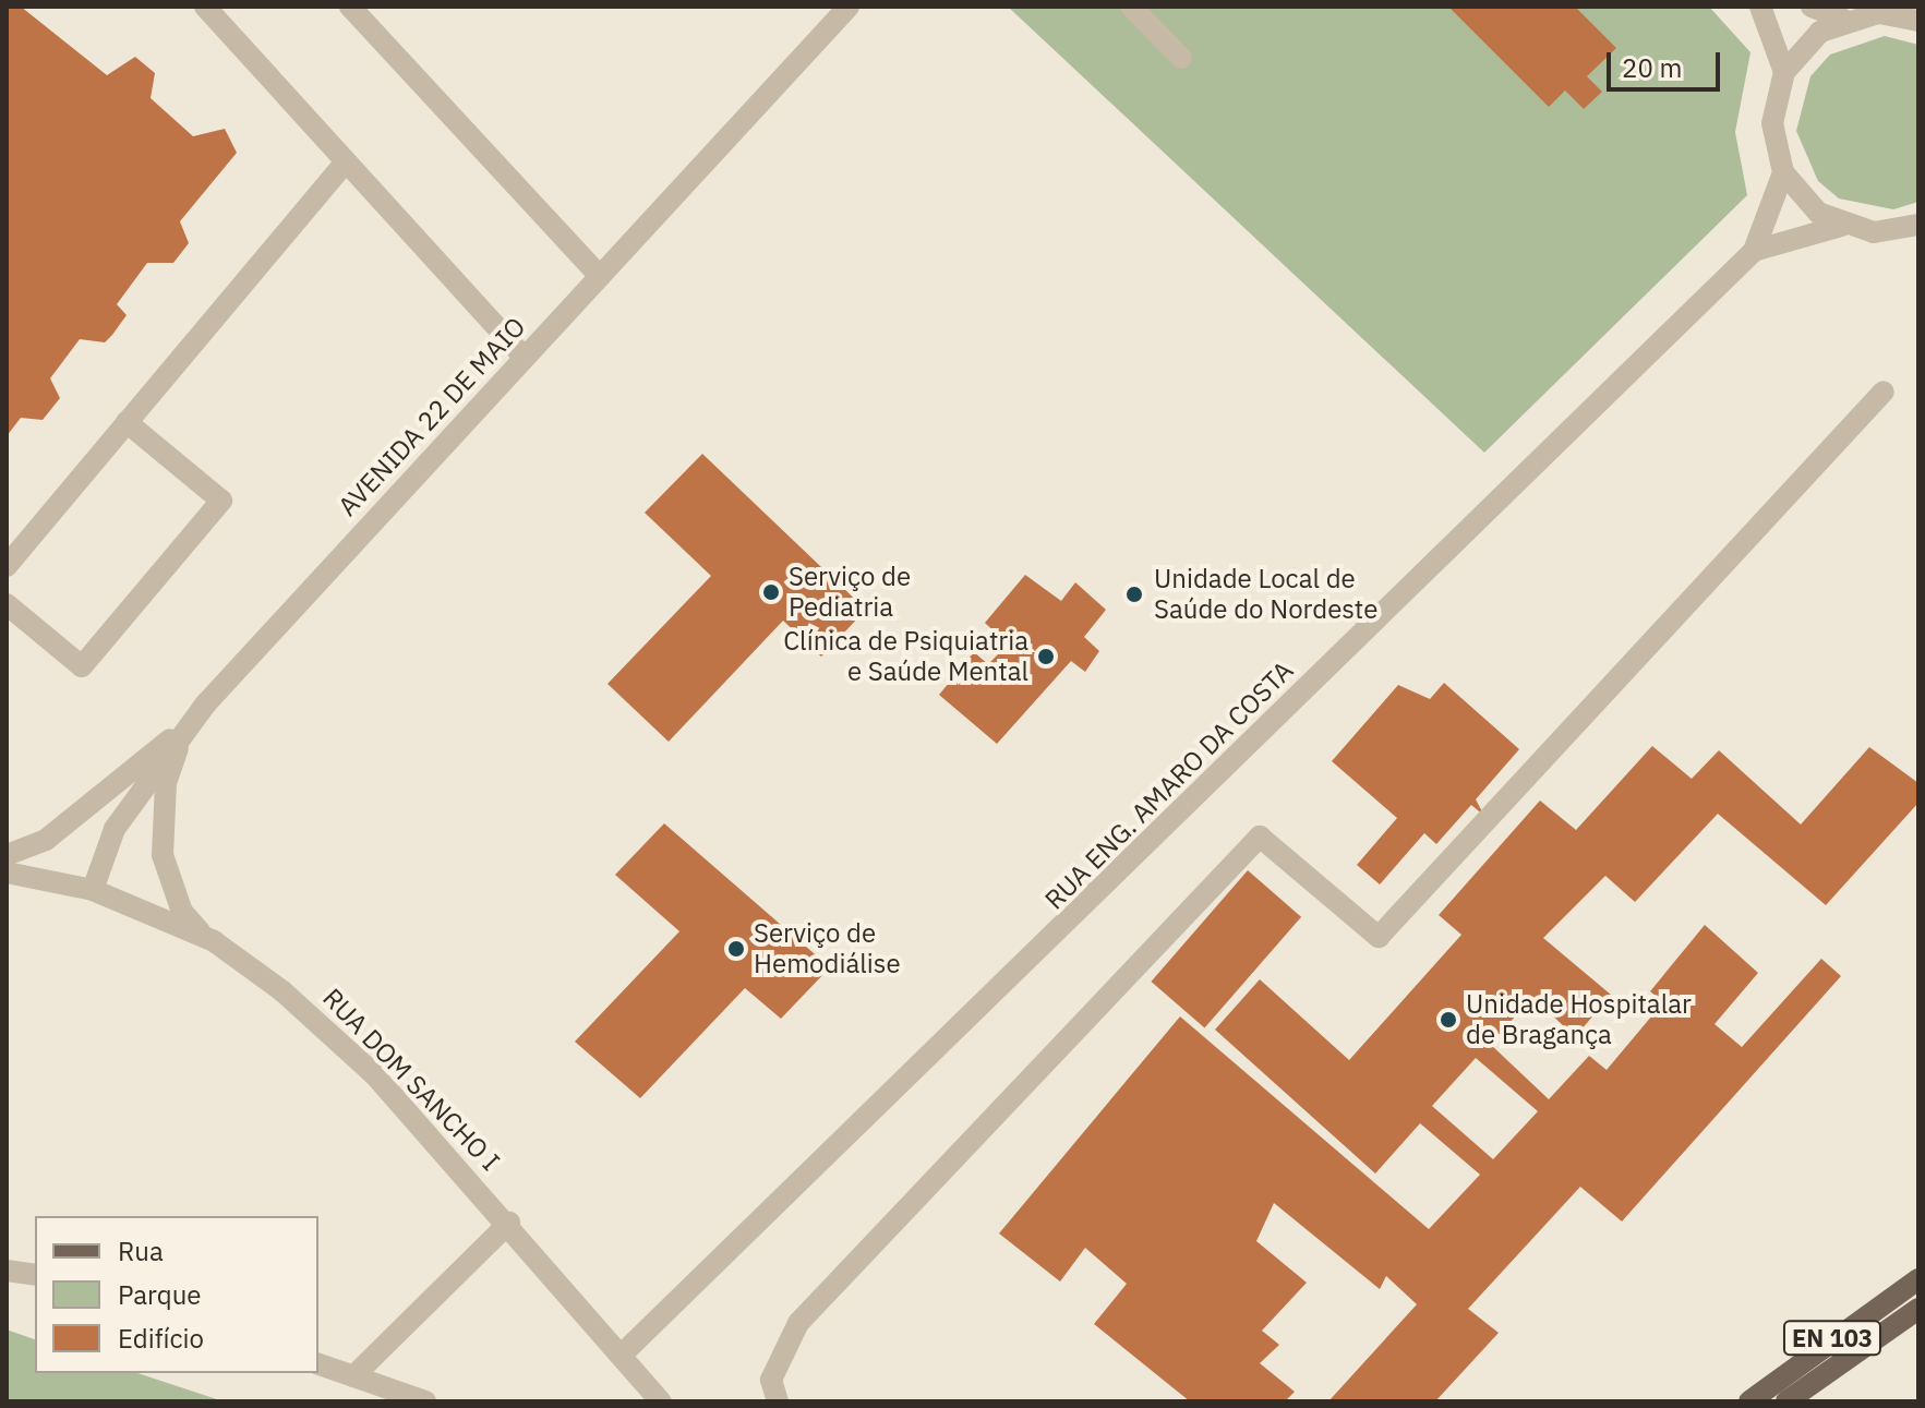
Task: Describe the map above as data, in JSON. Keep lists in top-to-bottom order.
{
  "streets": {
    "main road": ["EN 103"],
    "street": ["AVENIDA 22 DE MAIO", "RUA ENG. AMARO DA COSTA", "RUA DOM SANCHO I"]
  },
  "crossings": [
    ["AVENIDA 22 DE MAIO", "RUA DOM SANCHO I"],
    ["RUA ENG. AMARO DA COSTA", "RUA DOM SANCHO I"]
  ],
  "places": [
    "Serviço de Pediatria",
    "Unidade Local de Saúde do Nordeste",
    "Clínica de Psiquiatria e Saúde Mental",
    "Serviço de Hemodiálise",
    "Unidade Hospitalar de Bragança"
  ],
  "legend": ["Rua", "Parque", "Edifício"],
  "scale_bar": "20 m"
}
